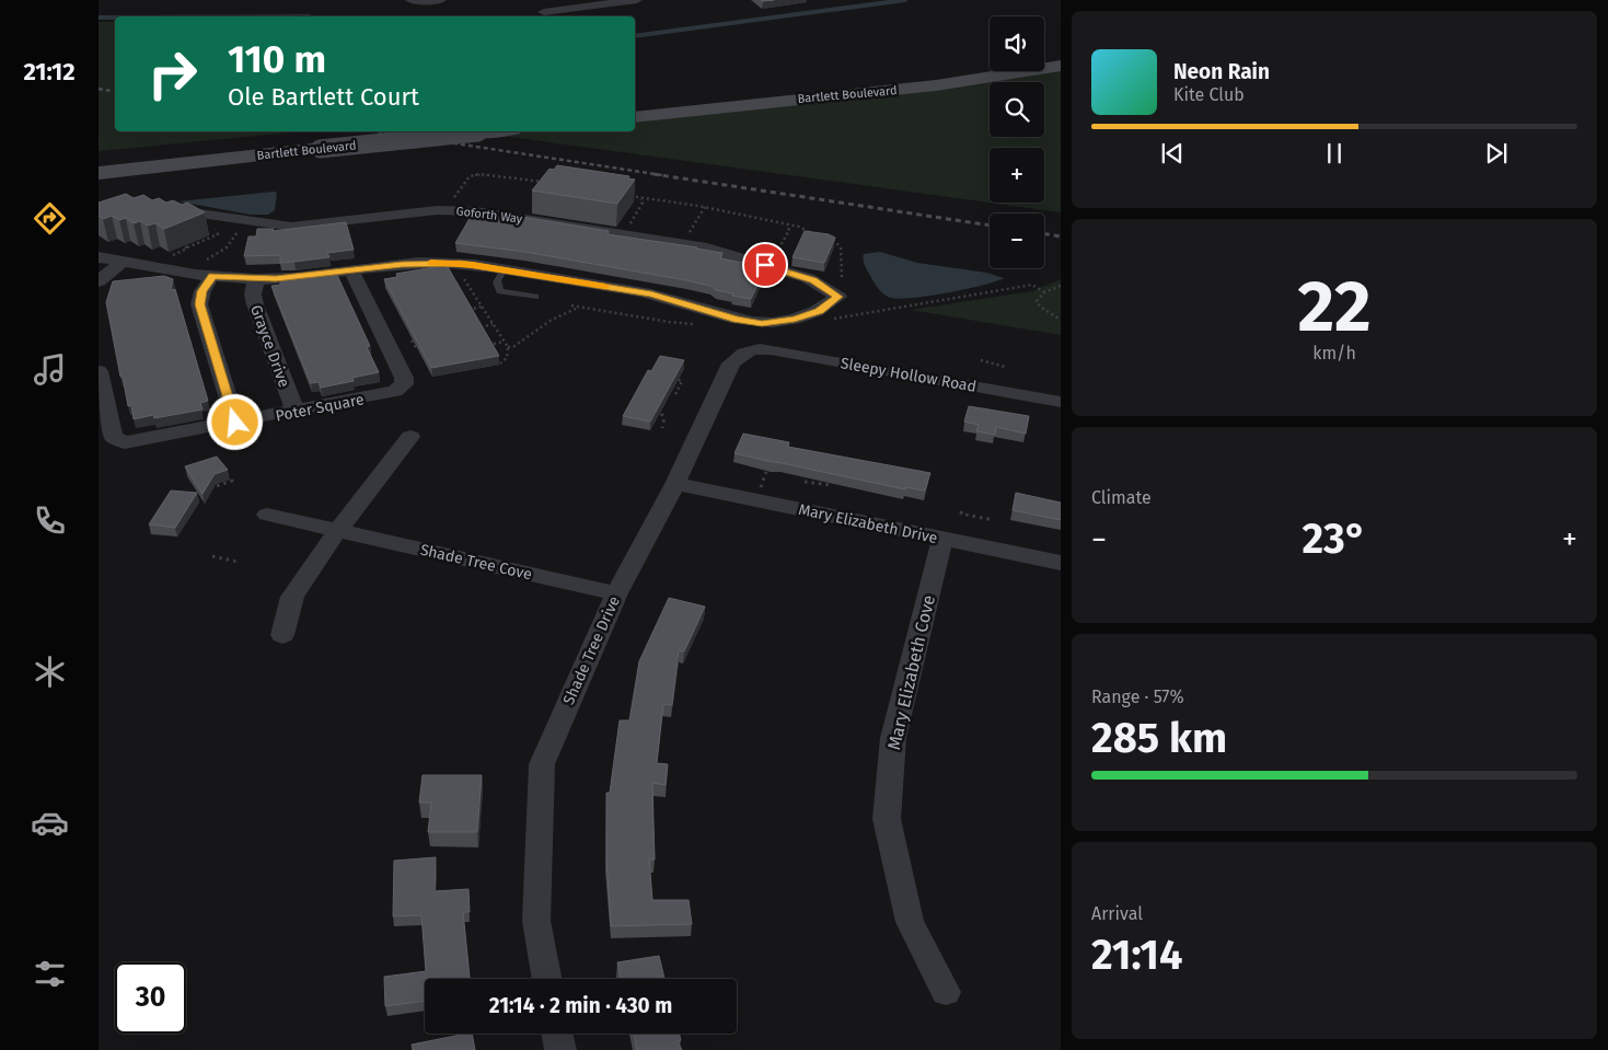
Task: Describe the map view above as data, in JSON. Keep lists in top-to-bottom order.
{
  "streets": {
    "main road": ["Bartlett Boulevard"],
    "street": [
      "Goforth Way",
      "Grayce Drive",
      "Sleepy Hollow Road",
      "Poter Square",
      "Mary Elizabeth Drive",
      "Shade Tree Cove",
      "Shade Tree Drive",
      "Mary Elizabeth Cove"
    ]
  },
  "crossings": [
    ["Grayce Drive", "Poter Square"],
    ["Sleepy Hollow Road", "Shade Tree Drive"],
    ["Mary Elizabeth Drive", "Shade Tree Drive"],
    ["Mary Elizabeth Drive", "Mary Elizabeth Cove"],
    ["Shade Tree Cove", "Shade Tree Drive"]
  ],
  "page": {
    "tabs": "21:12",
    "map_buttons": ["+", "−"],
    "turn": ["110 m", "Ole Bartlett Court"],
    "song": ["Neon Rain", "Kite Club"],
    "tile": [
      ["22", "km/h"],
      "Climate",
      ["Range · 57%", "285 km"],
      ["Arrival", "21:14"]
    ],
    "heat": ["−", "23°", "+"],
    "limit": "30",
    "trip": "21:14 · 2 min · 430 m"
  }
}
